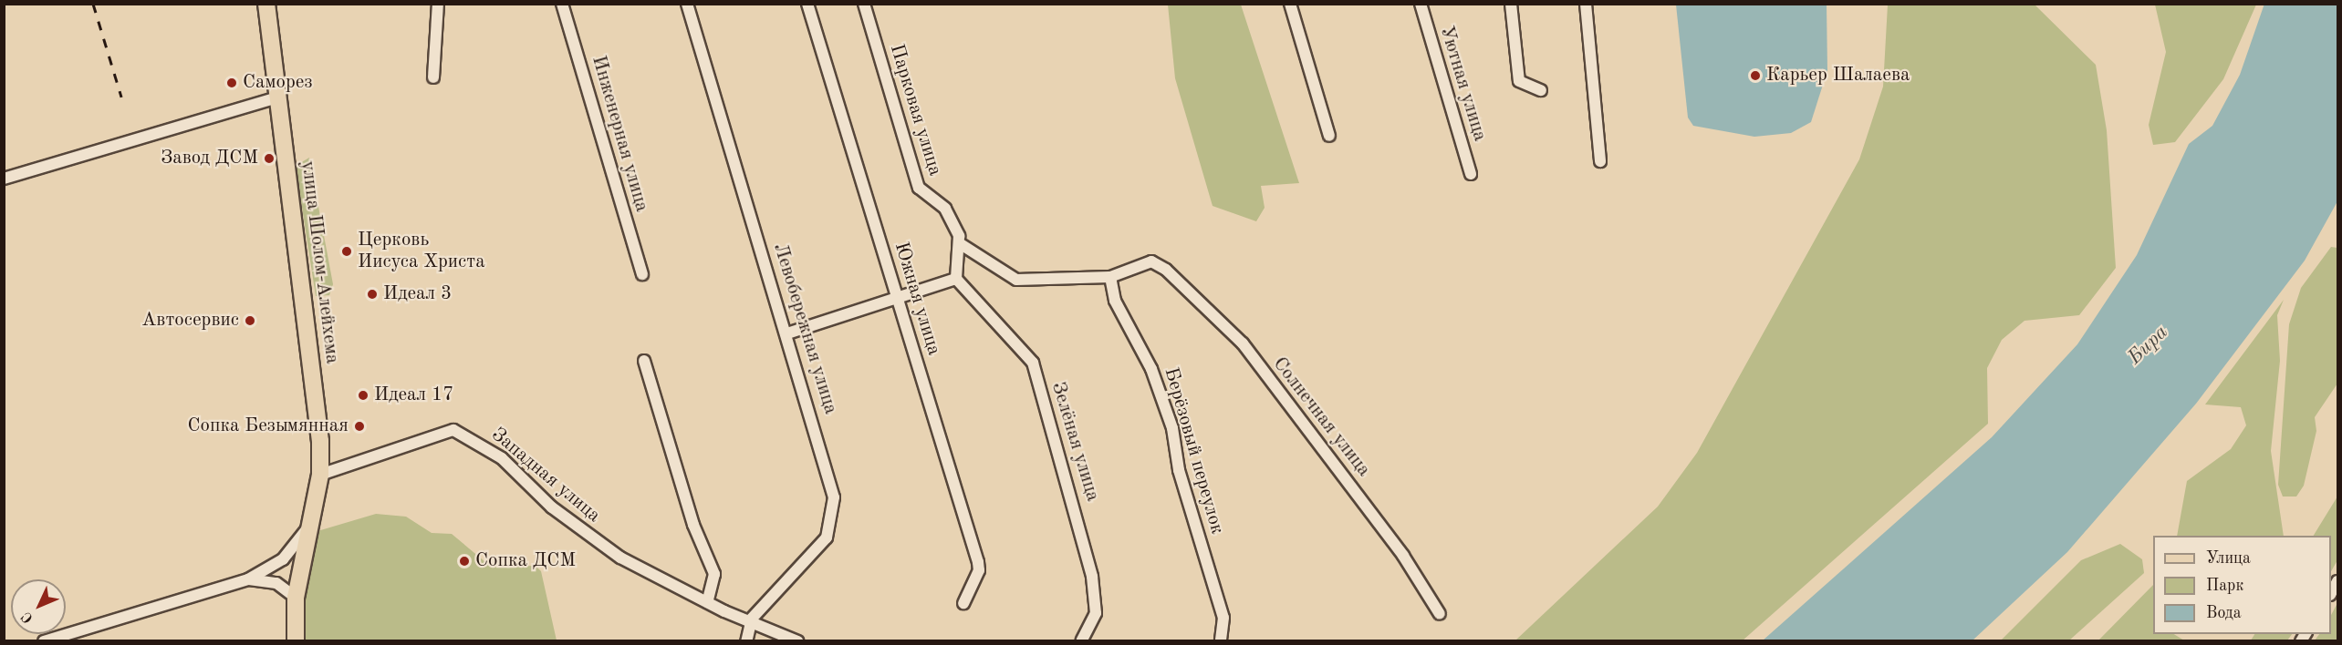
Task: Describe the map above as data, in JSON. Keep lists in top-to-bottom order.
{
  "streets": {
    "main road": ["улица Шолом-Алейхема"],
    "street": [
      "Уютная улица",
      "Парковая улица",
      "Инженерная улица",
      "Южная улица",
      "Левобережная улица",
      "Солнечная улица",
      "Зелёная улица",
      "Берёзовый переулок",
      "Западная улица"
    ]
  },
  "crossings": [
    ["улица Шолом-Алейхема", "Западная улица"],
    ["Левобережная улица", "Западная улица"],
    ["Солнечная улица", "Берёзовый переулок"]
  ],
  "water": ["Бира"],
  "places": [
    "Карьер Шалаева",
    "Саморез",
    "Завод ДСМ",
    "Церковь Иисуса Христа",
    "Идеал 3",
    "Автосервис",
    "Идеал 17",
    "Сопка Безымянная",
    "Сопка ДСМ"
  ],
  "legend": ["Улица", "Парк", "Вода"],
  "north": "bottom left"
}
